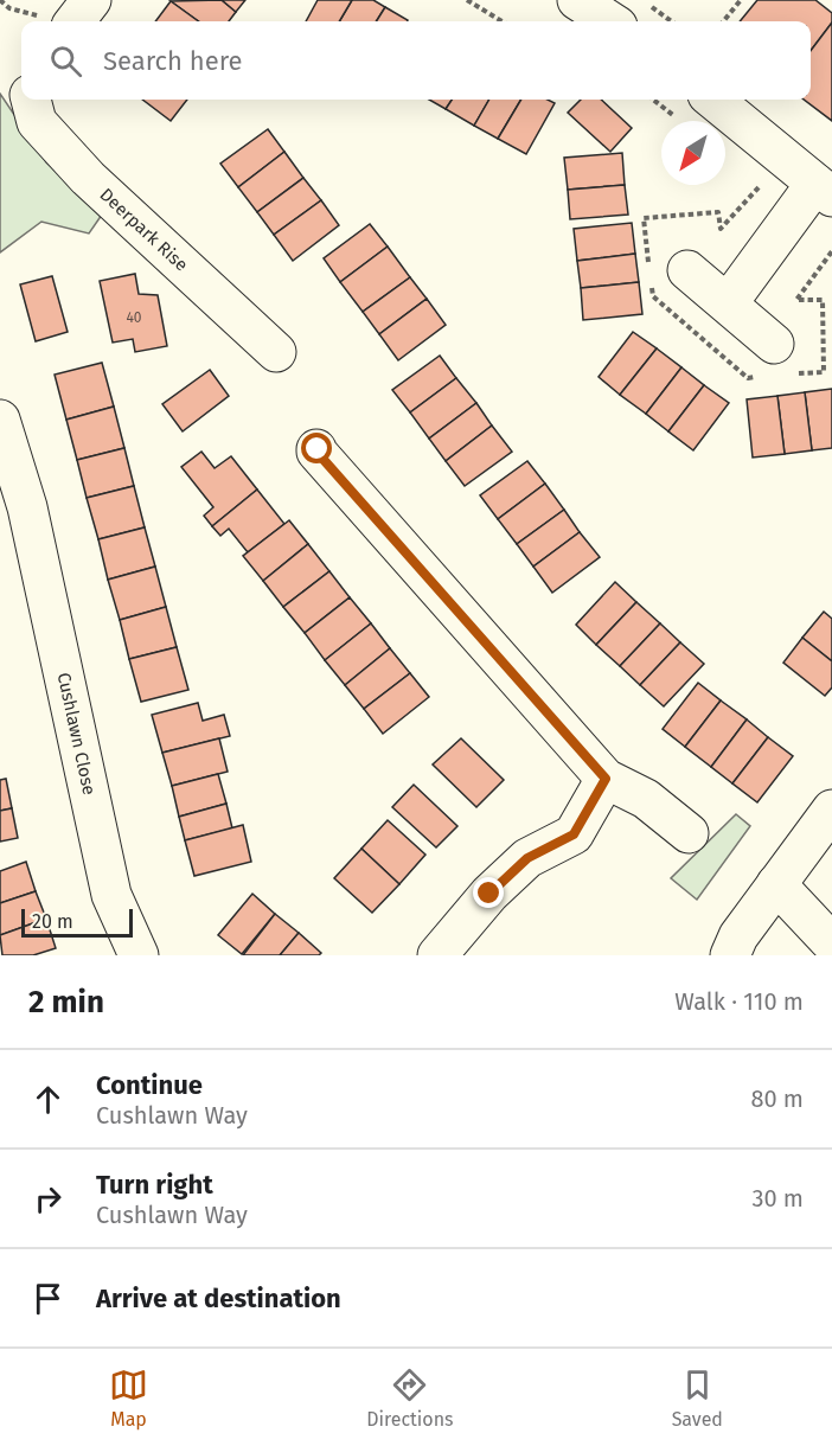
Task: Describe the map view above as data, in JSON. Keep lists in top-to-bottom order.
{
  "streets": {
    "street": ["Deerpark Rise", "Cushlawn Close"]
  },
  "house_numbers": ["40"],
  "scale_bar": "20 m",
  "north": "bottom left",
  "page": {
    "search": "Search here",
    "scale": "20 m",
    "heading": ["2 min", "Walk · 110 m"],
    "list": [
      ["Continue", "Cushlawn Way", "80 m"],
      ["Turn right", "Cushlawn Way", "30 m"],
      "Arrive at destination"
    ],
    "nav": ["Map", "Directions", "Saved"]
  }
}
